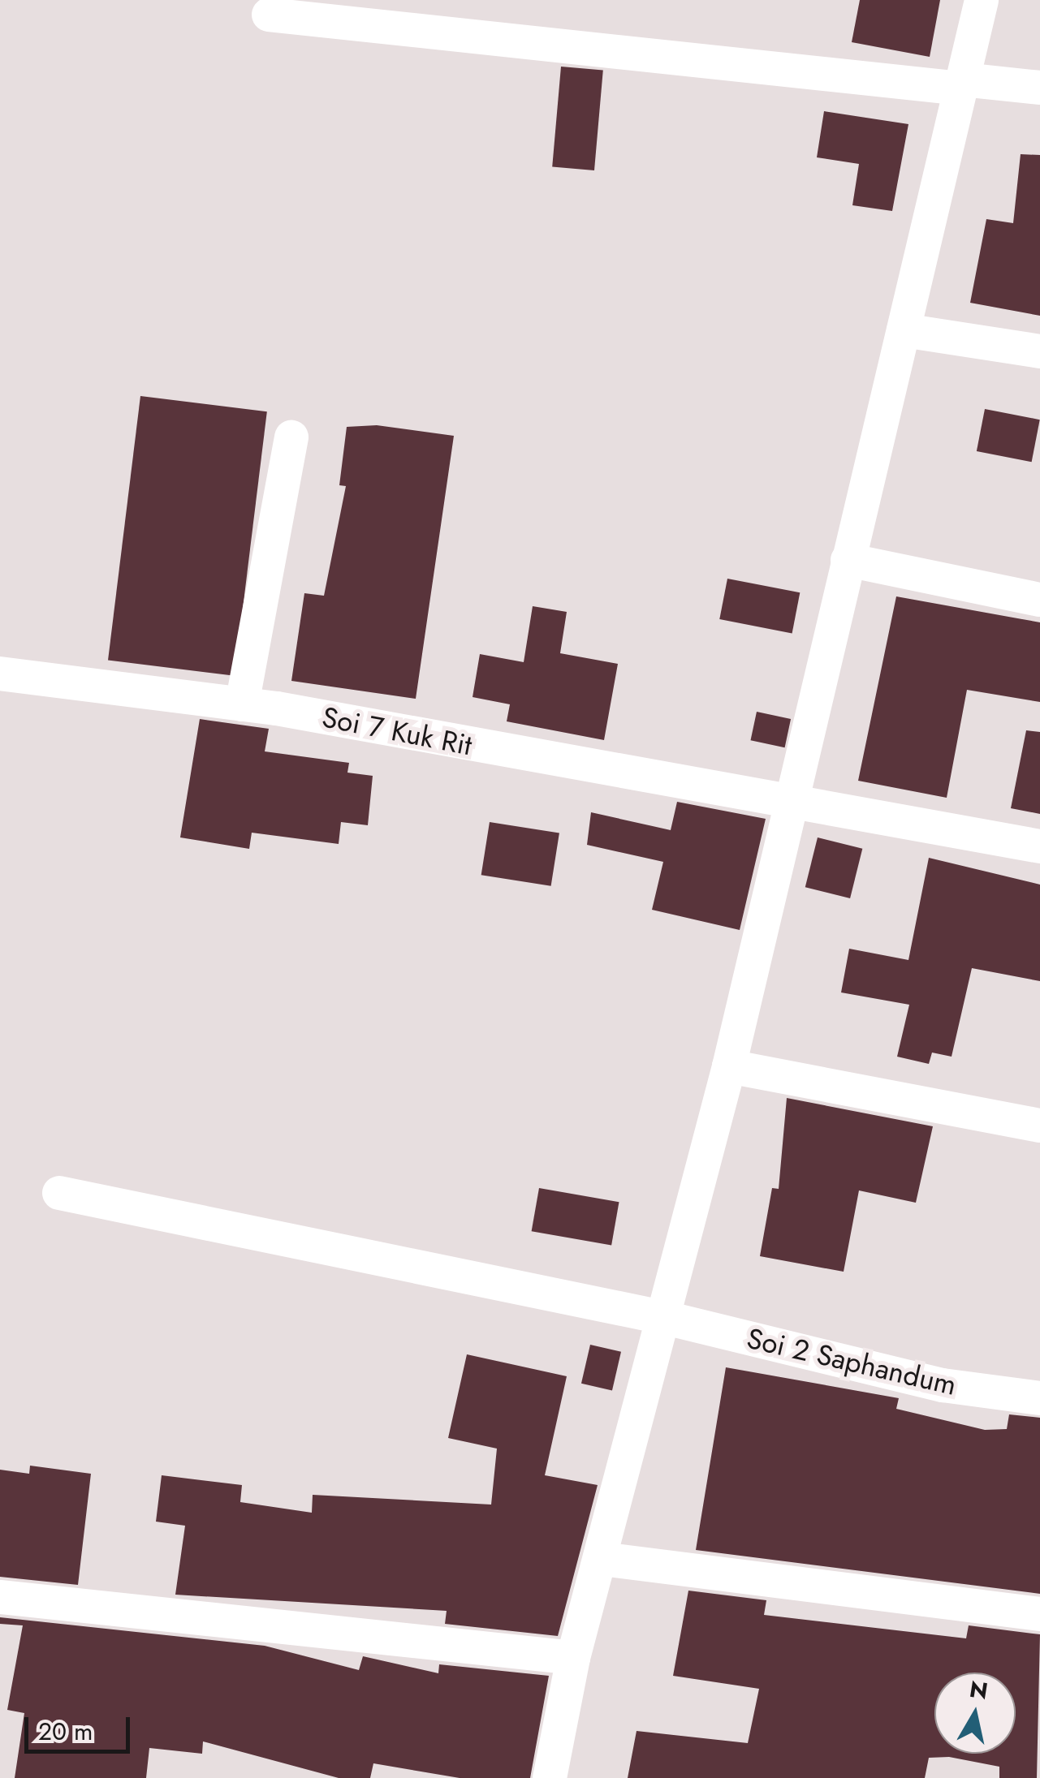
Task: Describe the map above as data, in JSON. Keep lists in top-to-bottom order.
{
  "streets": {
    "street": ["Soi 7 Kuk Rit", "Soi 2 Saphandum"]
  },
  "scale_bar": "20 m",
  "north": "top"
}
